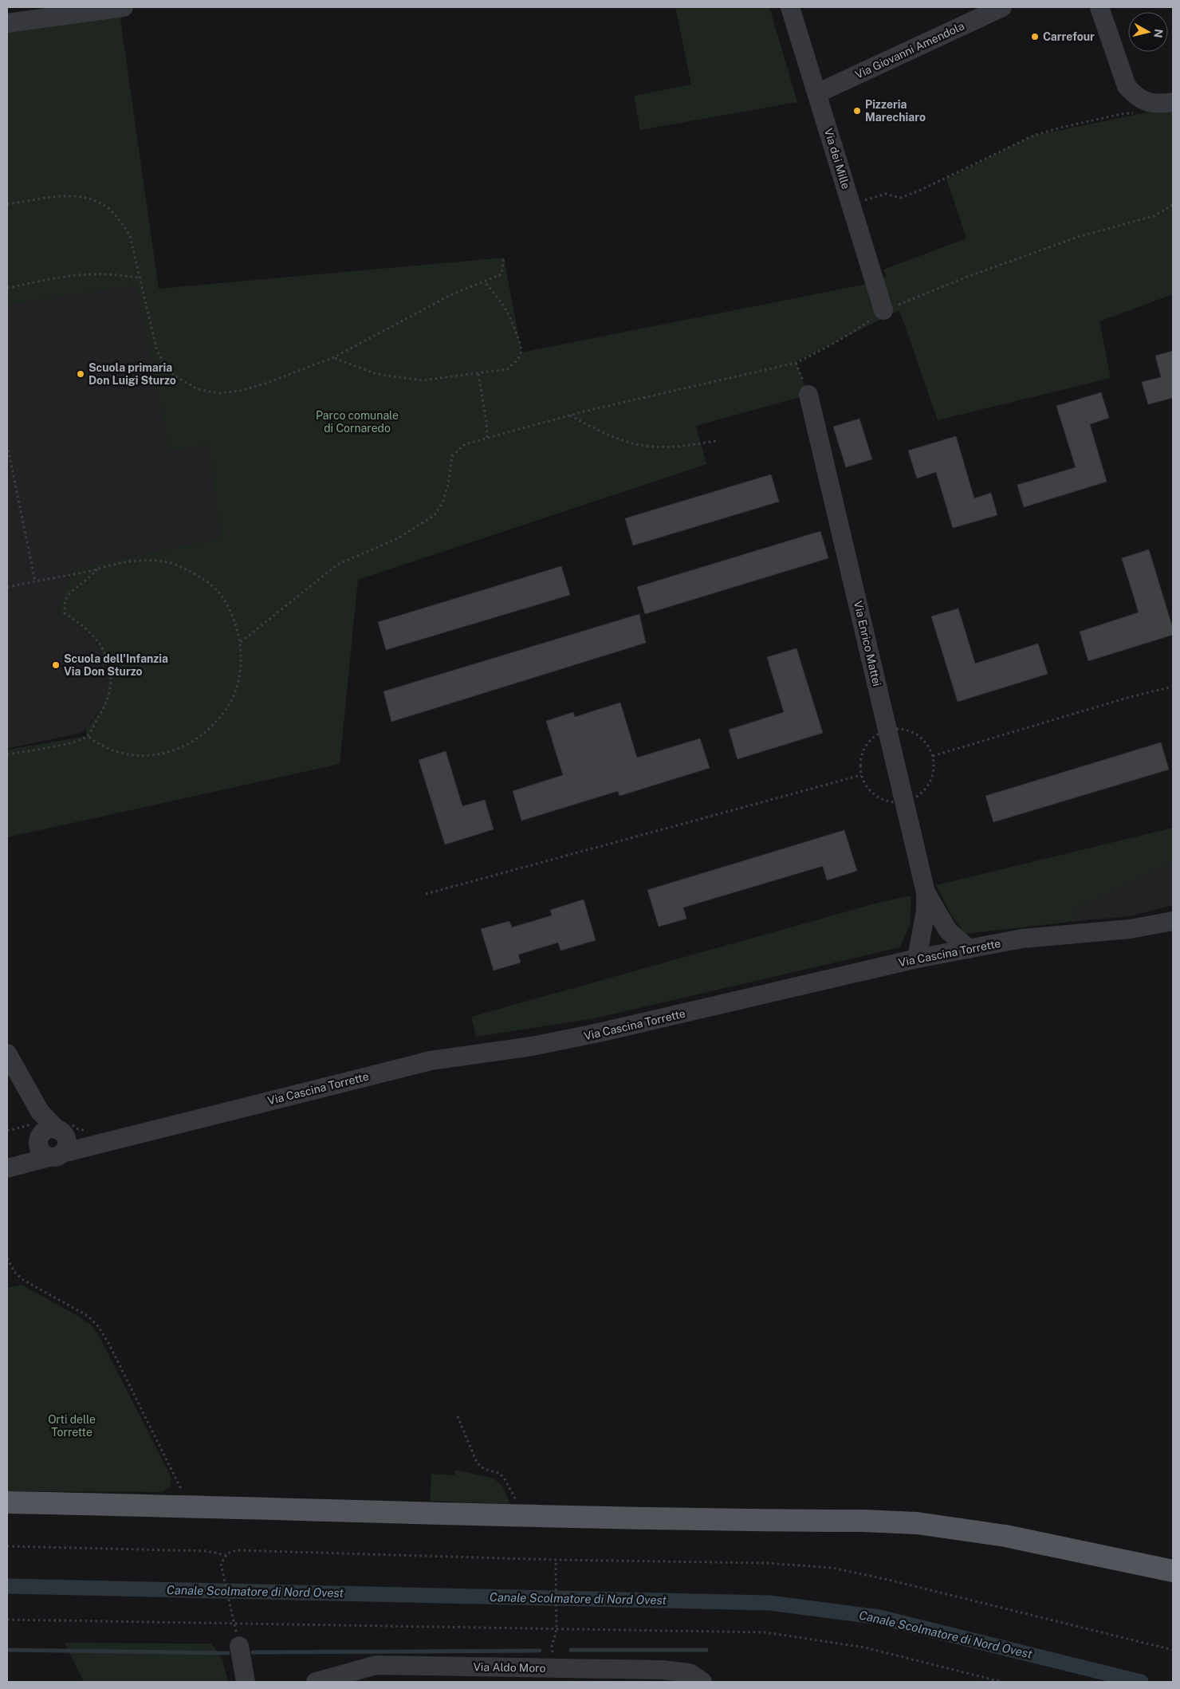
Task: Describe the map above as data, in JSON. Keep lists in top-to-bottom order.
{
  "streets": {
    "street": [
      "Via Giovanni Amendola",
      "Via dei Mille",
      "Via Enrico Mattei",
      "Via Cascina Torrette",
      "Via Aldo Moro"
    ]
  },
  "crossings": [
    ["Via Giovanni Amendola", "Via dei Mille"],
    ["Via Enrico Mattei", "Via Cascina Torrette"]
  ],
  "water": ["Canale Scolmatore di Nord Ovest"],
  "parks": ["Parco comunale di Cornaredo", "Orti delle Torrette"],
  "places": [
    "Carrefour",
    "Pizzeria Marechiaro",
    "Scuola primaria Don Luigi Sturzo",
    "Scuola dell'Infanzia Via Don Sturzo"
  ],
  "north": "right"
}
